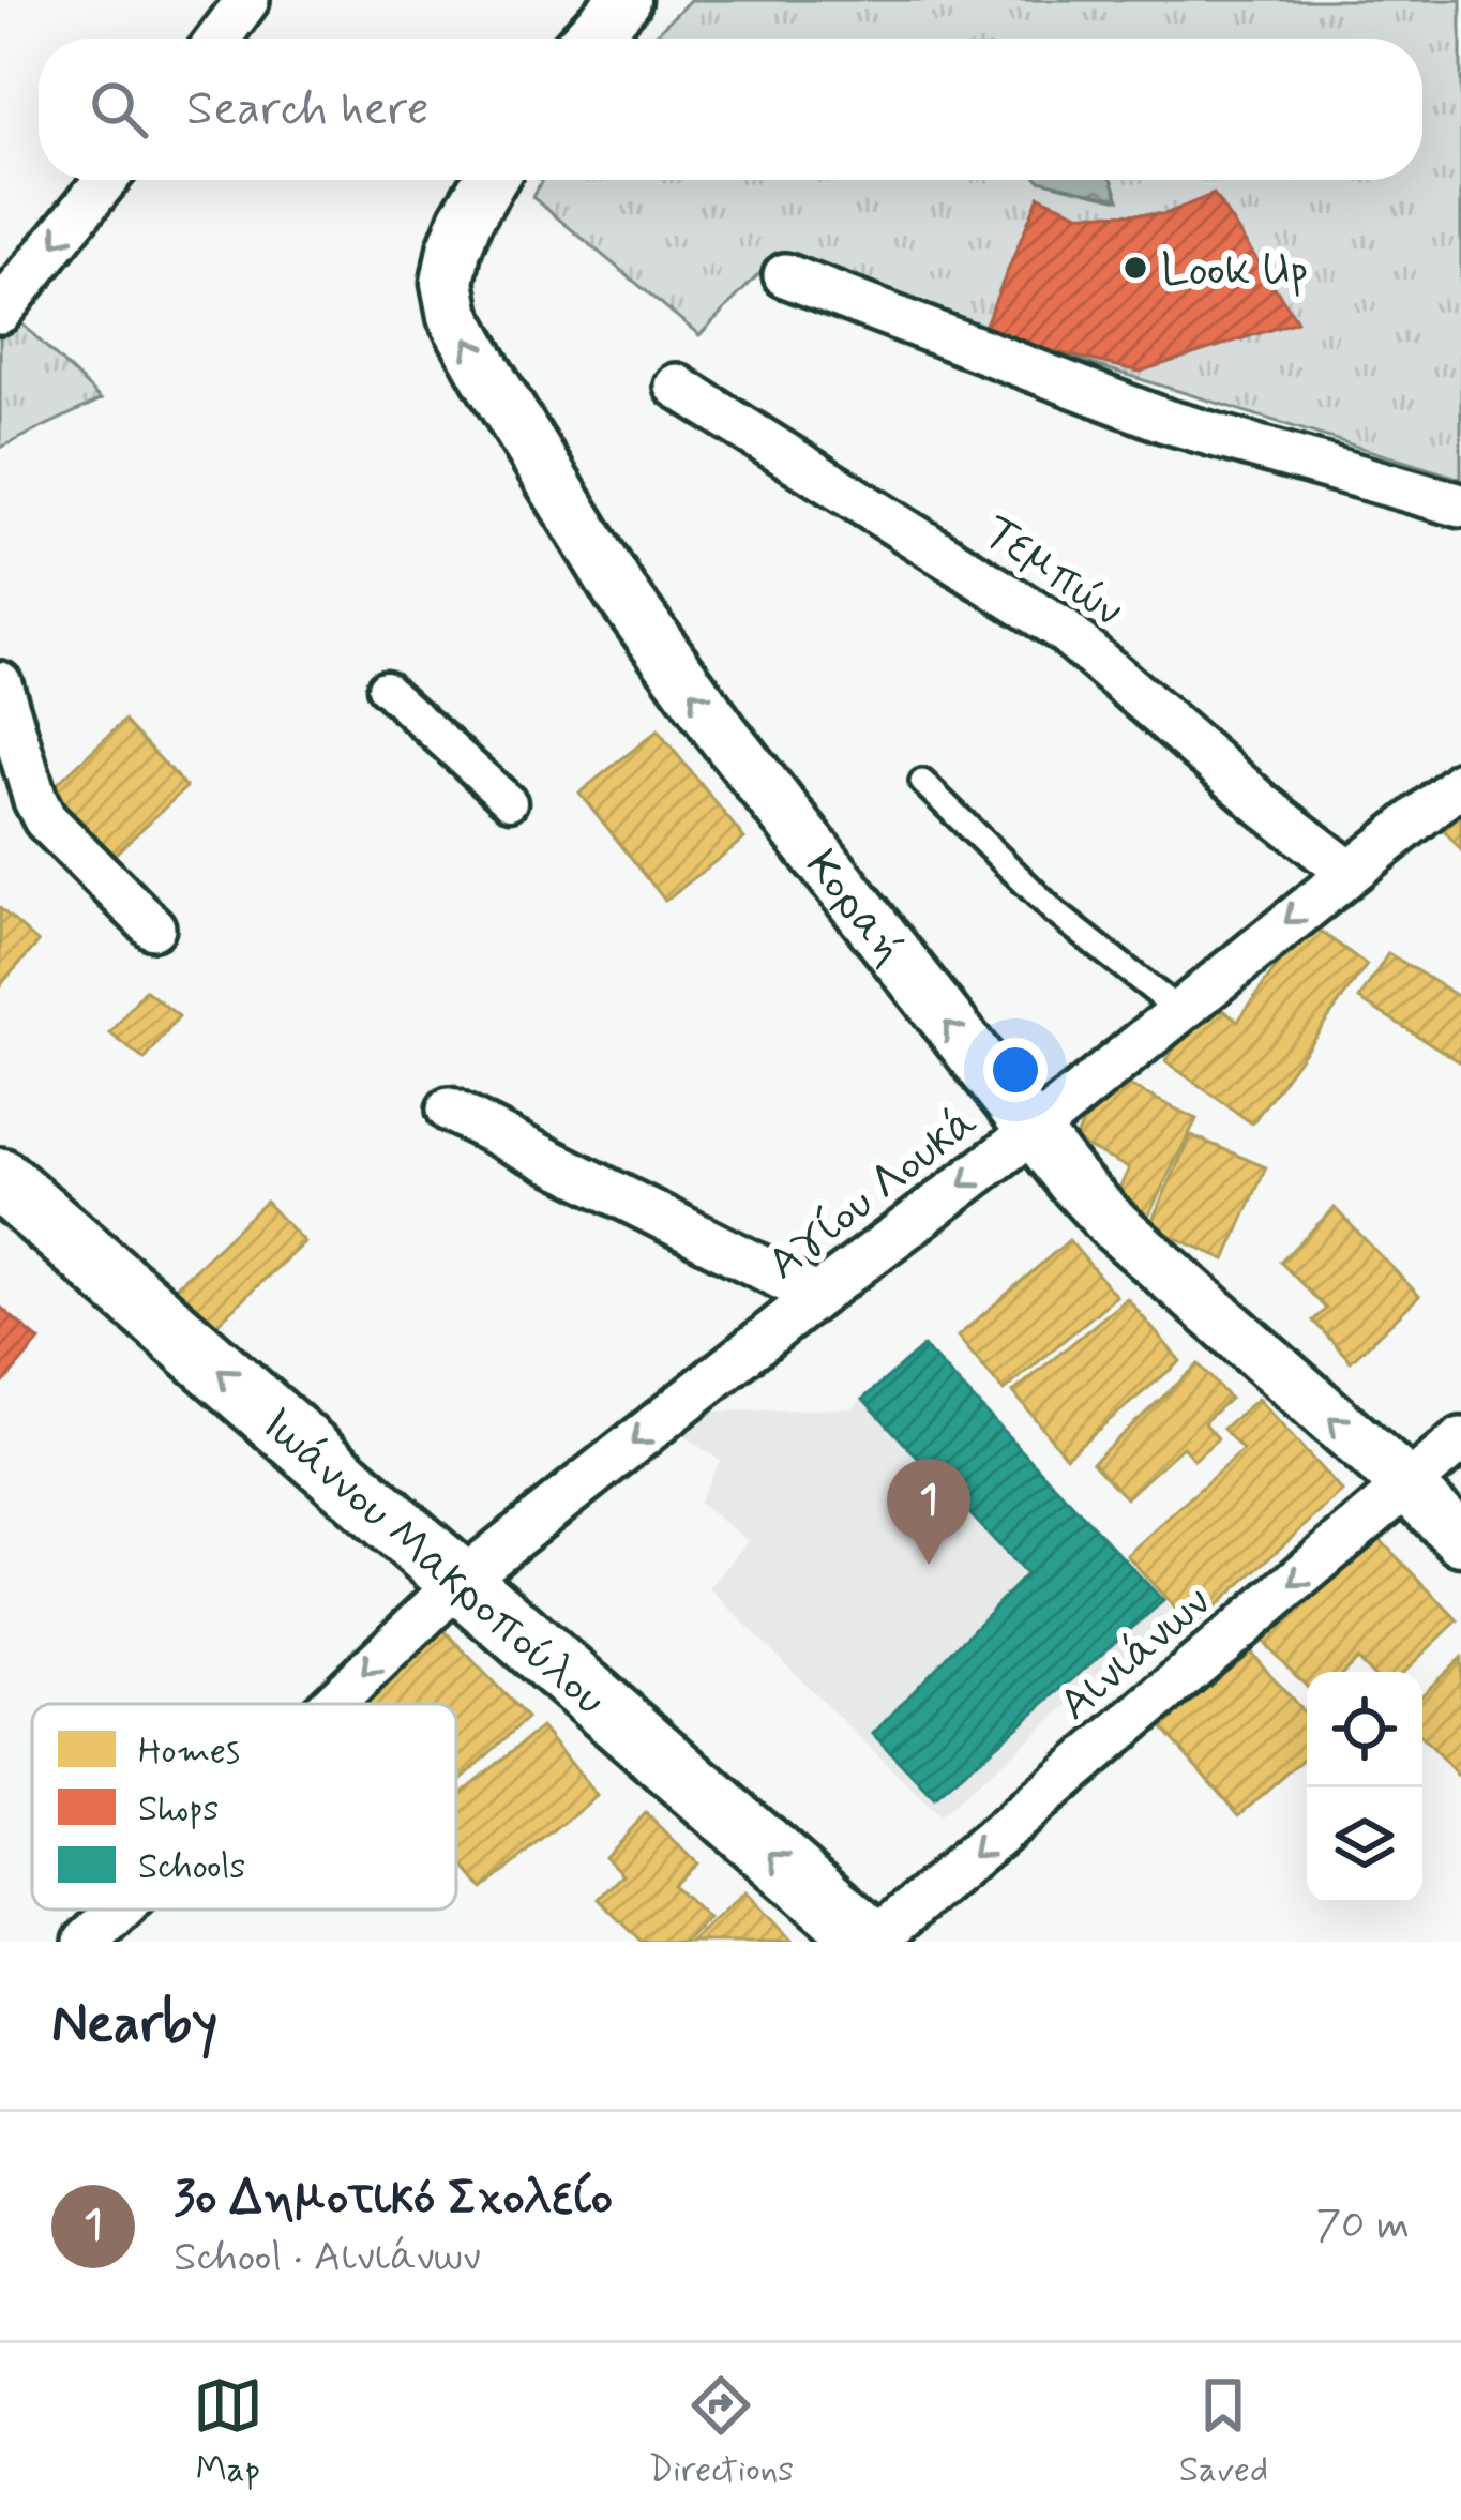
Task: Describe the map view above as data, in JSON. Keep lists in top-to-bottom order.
{
  "streets": {
    "main road": ["Ιωάννου Μακροπούλου"],
    "street": [
      "Τεμπών",
      "Κοραή",
      "Αγίου Λουκά",
      "Αινιάνων"
    ]
  },
  "crossings": [
    ["Τεμπών", "Αγίου Λουκά"],
    ["Κοραή", "Αγίου Λουκά"],
    ["Κοραή", "Αινιάνων"],
    ["Αγίου Λουκά", "Ιωάννου Μακροπούλου"],
    ["Ιωάννου Μακροπούλου", "Αινιάνων"]
  ],
  "one_way": [
    "Κοραή",
    "Αγίου Λουκά",
    "Ιωάννου Μακροπούλου",
    "Αινιάνων"
  ],
  "places": ["Look Up"],
  "legend": ["Homes", "Shops", "Schools"],
  "page": {
    "search": "Search here",
    "pins": "1",
    "heading": "Nearby",
    "list": [
      {
        "mark": "1",
        "name": "3ο Δημοτικό Σχολείο",
        "note": "School · Αινιάνων",
        "value": "70 m"
      }
    ],
    "nav": ["Map", "Directions", "Saved"]
  }
}
